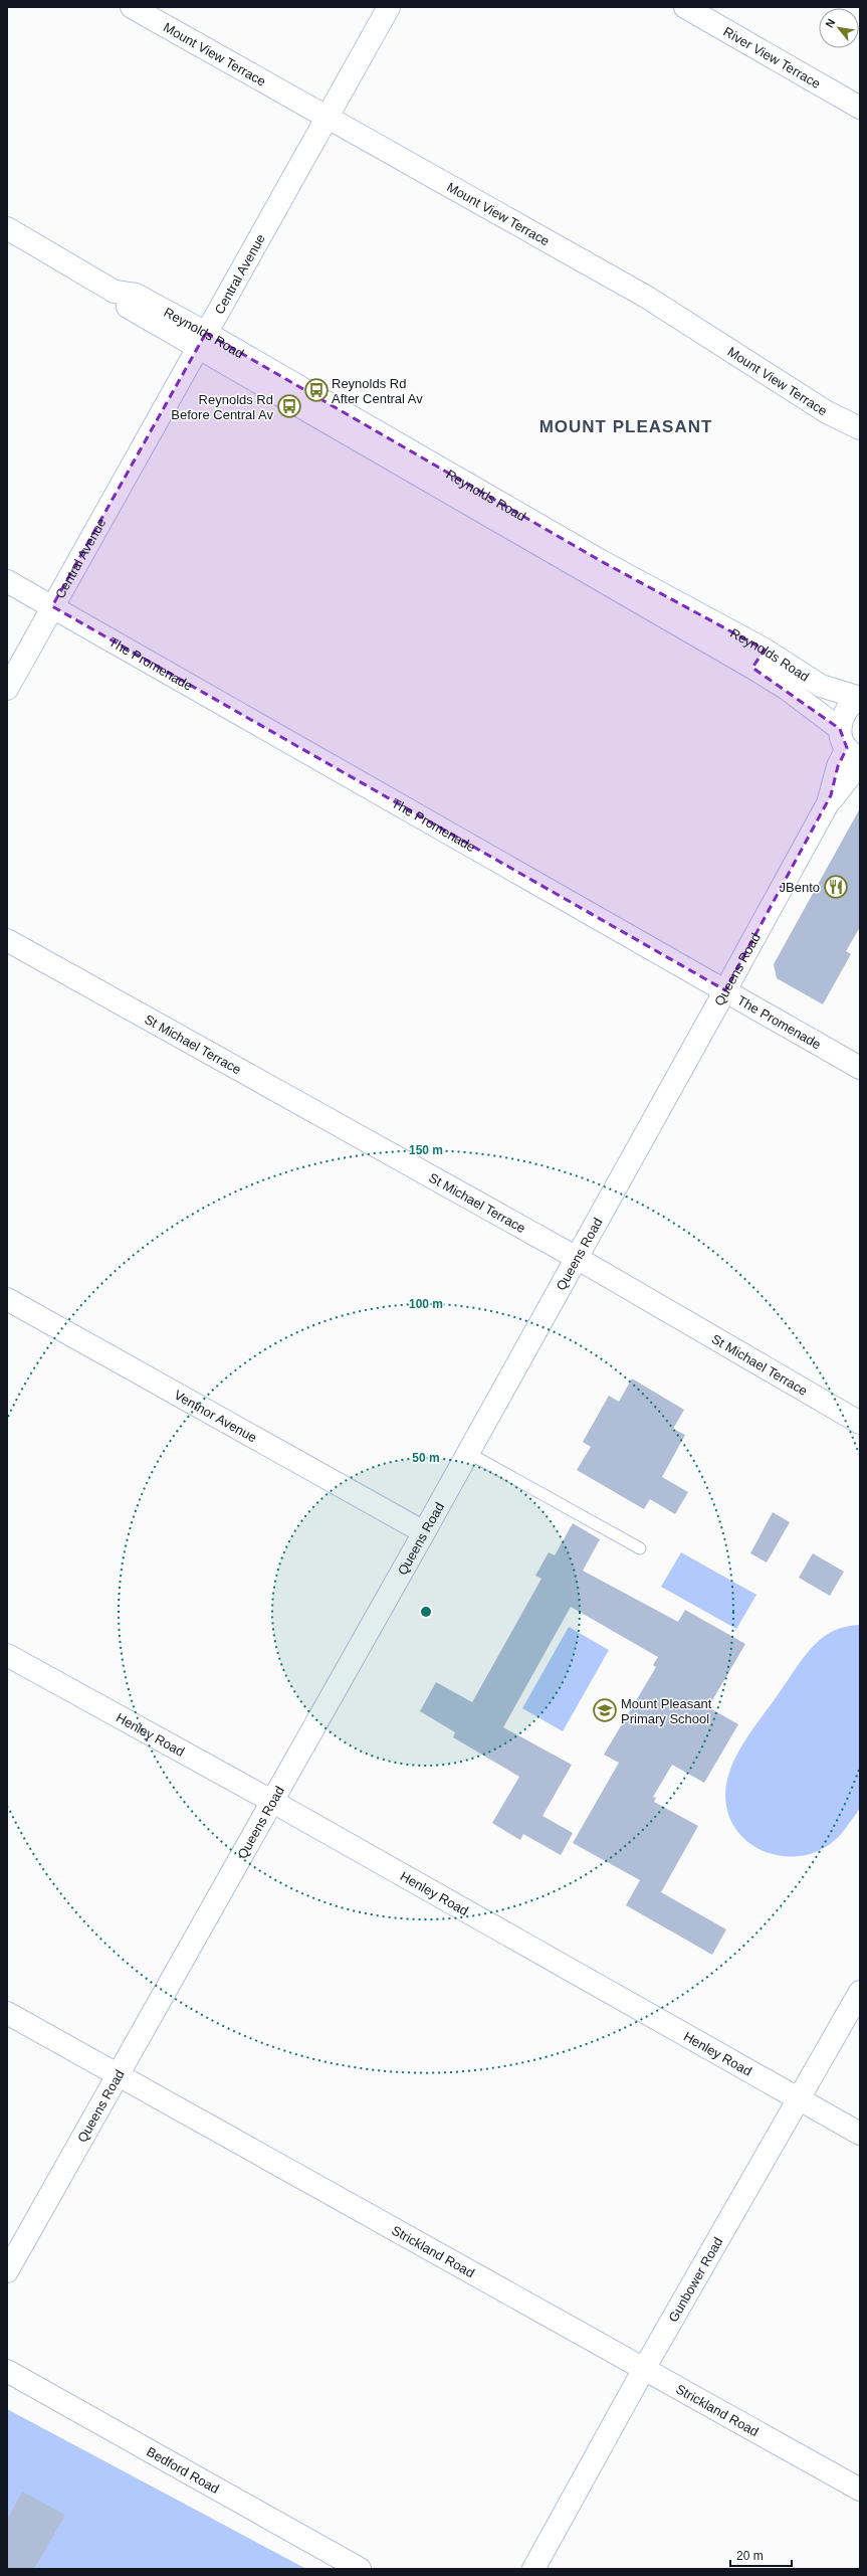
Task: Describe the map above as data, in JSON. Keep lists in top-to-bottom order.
{
  "streets": {
    "street": [
      "Mount View Terrace",
      "River View Terrace",
      "Central Avenue",
      "Reynolds Road",
      "The Promenade",
      "Queens Road",
      "St Michael Terrace",
      "Ventnor Avenue",
      "Henley Road",
      "Strickland Road",
      "Gunbower Road",
      "Bedford Road"
    ]
  },
  "crossings": [
    ["Mount View Terrace", "Central Avenue"],
    ["Central Avenue", "Reynolds Road"],
    ["Central Avenue", "The Promenade"],
    ["Reynolds Road", "Queens Road"],
    ["The Promenade", "Queens Road"],
    ["Queens Road", "St Michael Terrace"],
    ["Queens Road", "Ventnor Avenue"],
    ["Queens Road", "Henley Road"],
    ["Queens Road", "Strickland Road"],
    ["Henley Road", "Gunbower Road"],
    ["Strickland Road", "Gunbower Road"]
  ],
  "districts": ["MOUNT PLEASANT"],
  "places": {
    "bus stop": ["Reynolds Rd After Central Av", "Reynolds Rd Before Central Av"],
    "restaurant": ["JBento"],
    "school or university": ["Mount Pleasant Primary School"]
  },
  "scale_bar": "20 m",
  "north": "top left",
  "rings": ["150 m", "100 m", "50 m"]
}
